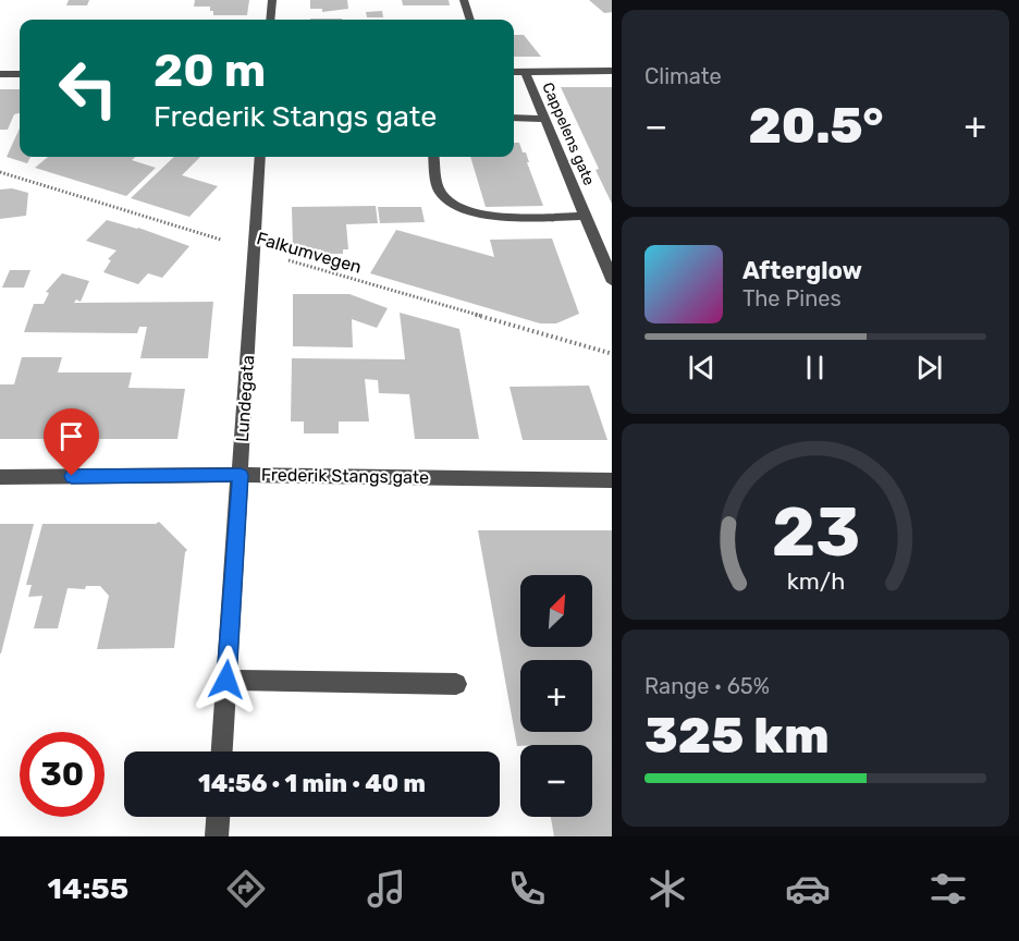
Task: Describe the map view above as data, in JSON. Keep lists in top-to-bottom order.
{
  "streets": {
    "street": ["Cappelens gate", "Lundegata", "Frederik Stangs gate"],
    "path": ["Falkumvegen"]
  },
  "crossings": [
    ["Falkumvegen", "Lundegata"],
    ["Lundegata", "Frederik Stangs gate"]
  ],
  "north": "top right",
  "page": {
    "tile": [
      "Climate",
      ["Range · 65%", "325 km"]
    ],
    "turn": ["20 m", "Frederik Stangs gate"],
    "heat": ["−", "20.5°", "+"],
    "song": ["Afterglow", "The Pines"],
    "map_buttons": ["+", "−"],
    "limit": "30",
    "trip": "14:56 · 1 min · 40 m",
    "tabs": "14:55",
    "gauge": ["23", "km/h"]
  }
}
